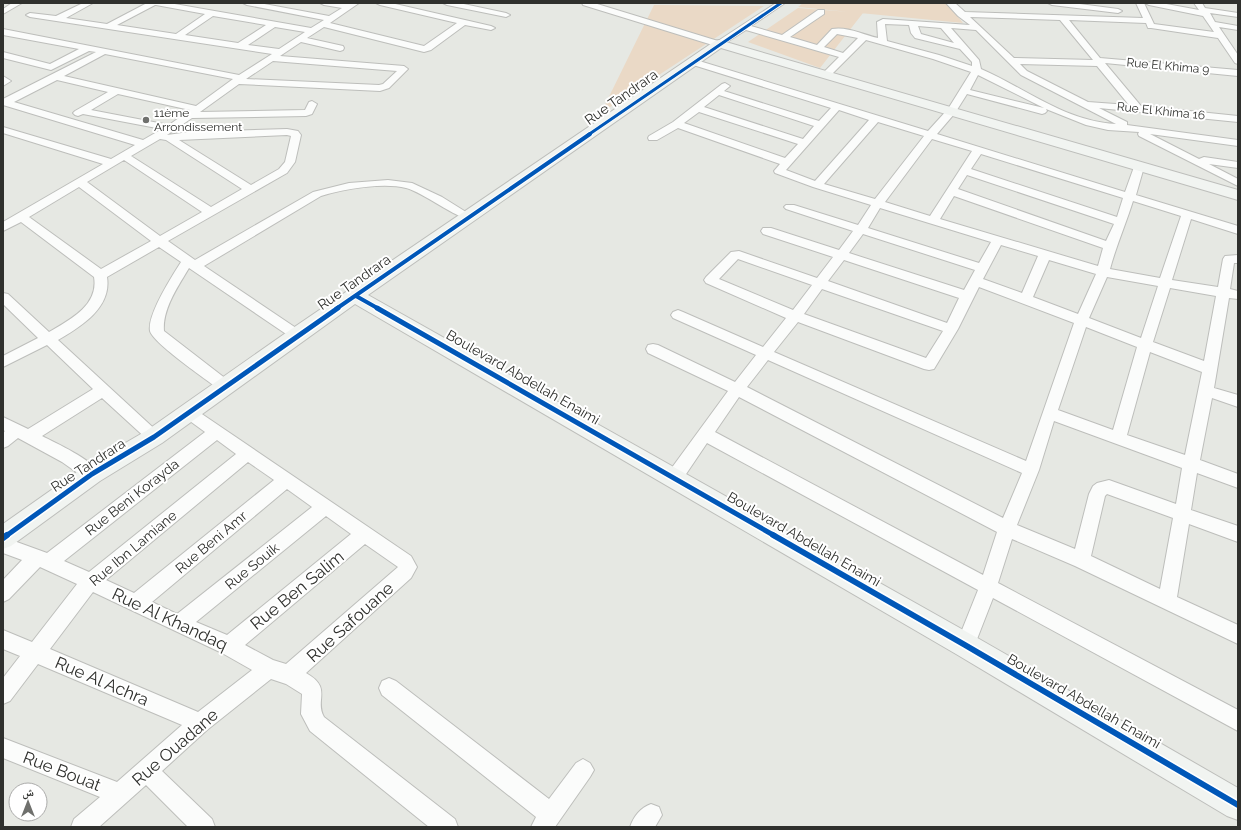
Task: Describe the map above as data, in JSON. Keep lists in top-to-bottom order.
{
  "streets": {
    "street": [
      "Rue El Khima 9",
      "Rue Tandrara",
      "Rue El Khima 16",
      "Boulevard Abdellah Enaimi",
      "Rue Beni Korayda",
      "Rue Beni Amr",
      "Rue Ibn Lamiane",
      "Rue Souik",
      "Rue Ben Salim",
      "Rue Al Khandaq",
      "Rue Safouane",
      "Rue Al Achra",
      "Rue Ouadane",
      "Rue Bouat"
    ]
  },
  "crossings": [
    ["Rue Tandrara", "Boulevard Abdellah Enaimi"],
    ["Rue Beni Korayda", "Rue Al Khandaq"],
    ["Rue Beni Amr", "Rue Al Khandaq"],
    ["Rue Ibn Lamiane", "Rue Al Khandaq"],
    ["Rue Ibn Lamiane", "Rue Al Achra"],
    ["Rue Souik", "Rue Al Khandaq"],
    ["Rue Ben Salim", "Rue Al Khandaq"],
    ["Rue Ben Salim", "Rue Safouane"],
    ["Rue Al Khandaq", "Rue Safouane"],
    ["Rue Al Khandaq", "Rue Ouadane"],
    ["Rue Al Achra", "Rue Ouadane"],
    ["Rue Ouadane", "Rue Bouat"]
  ],
  "places": ["11ème Arrondissement"],
  "north": "top"
}
